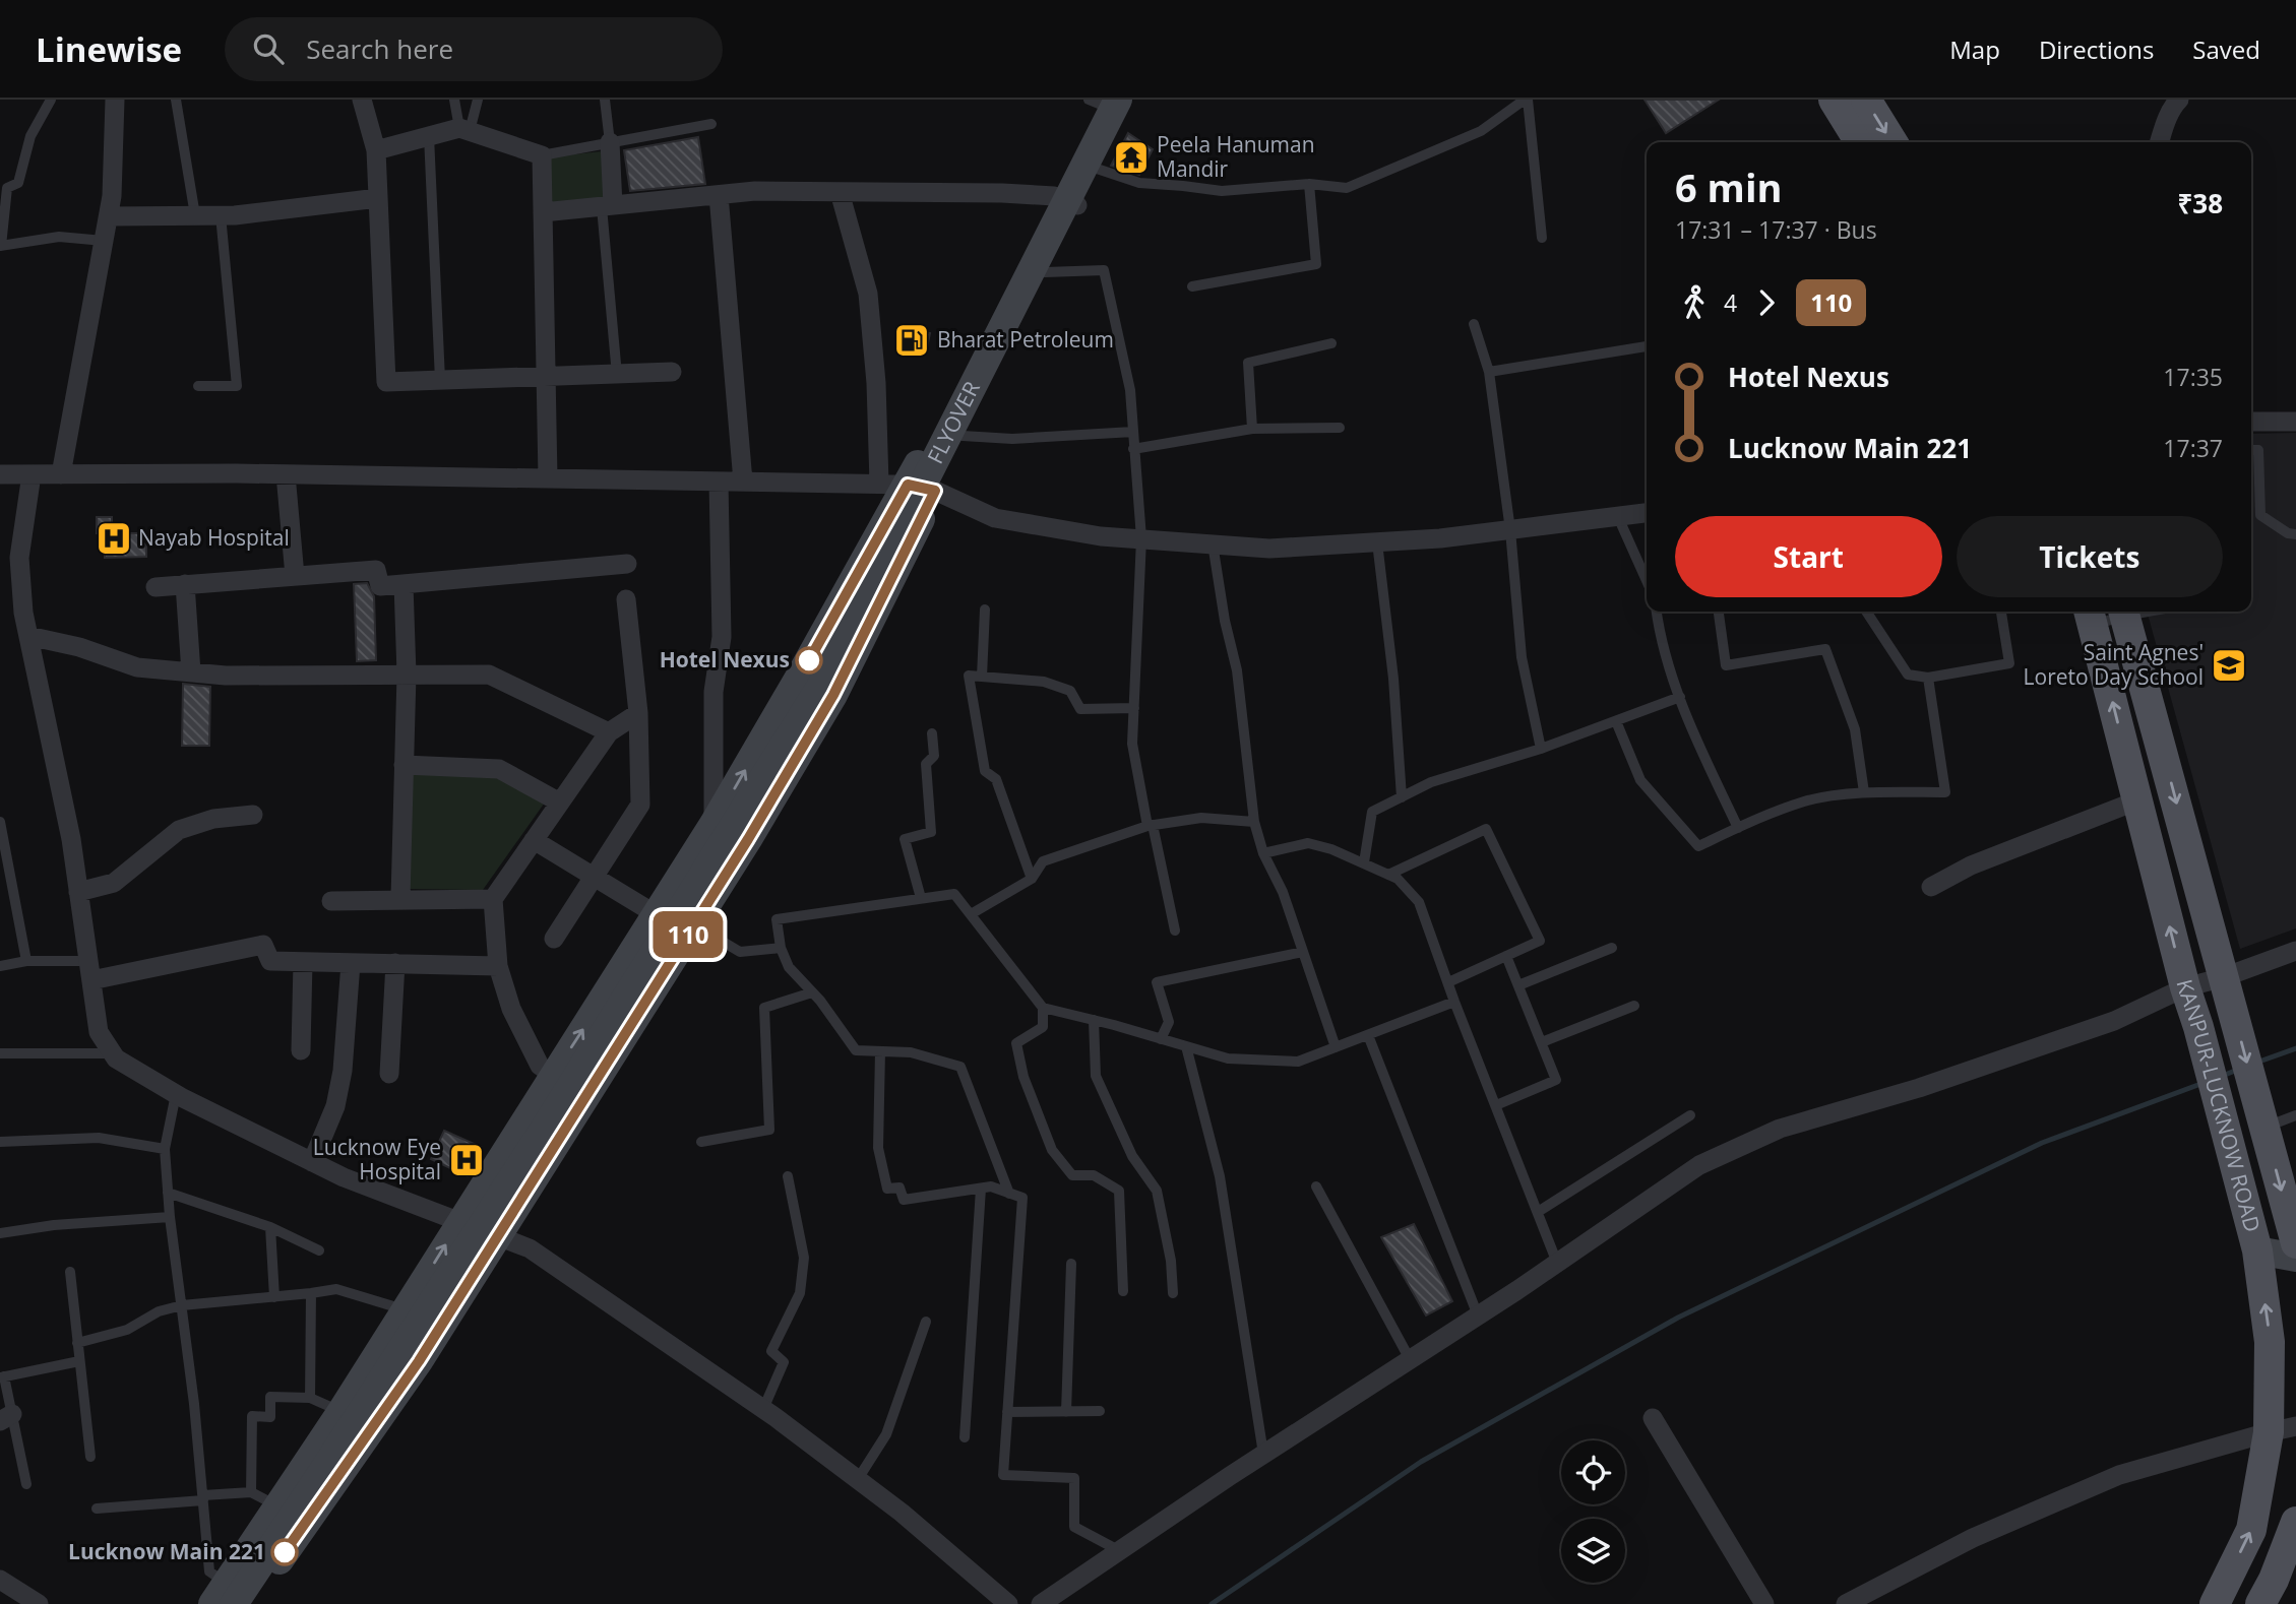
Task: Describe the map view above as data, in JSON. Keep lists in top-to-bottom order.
{
  "streets": {
    "main road": ["FLYOVER", "KANPUR-LUCKNOW ROAD"]
  },
  "places": {
    "temple": ["Peela Hanuman Mandir"],
    "fuel station": ["Bharat Petroleum"],
    "hospital": ["Nayab Hospital", "Lucknow Eye Hospital"],
    "other": ["Hotel Nexus", "Lucknow Main 221"],
    "school or university": ["Saint Agnes' Loreto Day School"]
  },
  "lines": ["bus line 110"],
  "page": {
    "header": "Linewise",
    "search": "Search here",
    "nav": ["Map", "Directions", "Saved"],
    "on_map": "110",
    "heading": ["6 min", "17:31 – 17:37 · Bus", "₹38"],
    "legs": ["4", "110"],
    "list": [
      {
        "name": "Hotel Nexus",
        "value": "17:35"
      },
      {
        "name": "Lucknow Main 221",
        "value": "17:37"
      }
    ],
    "buttons": ["Start", "Tickets"]
  }
}
